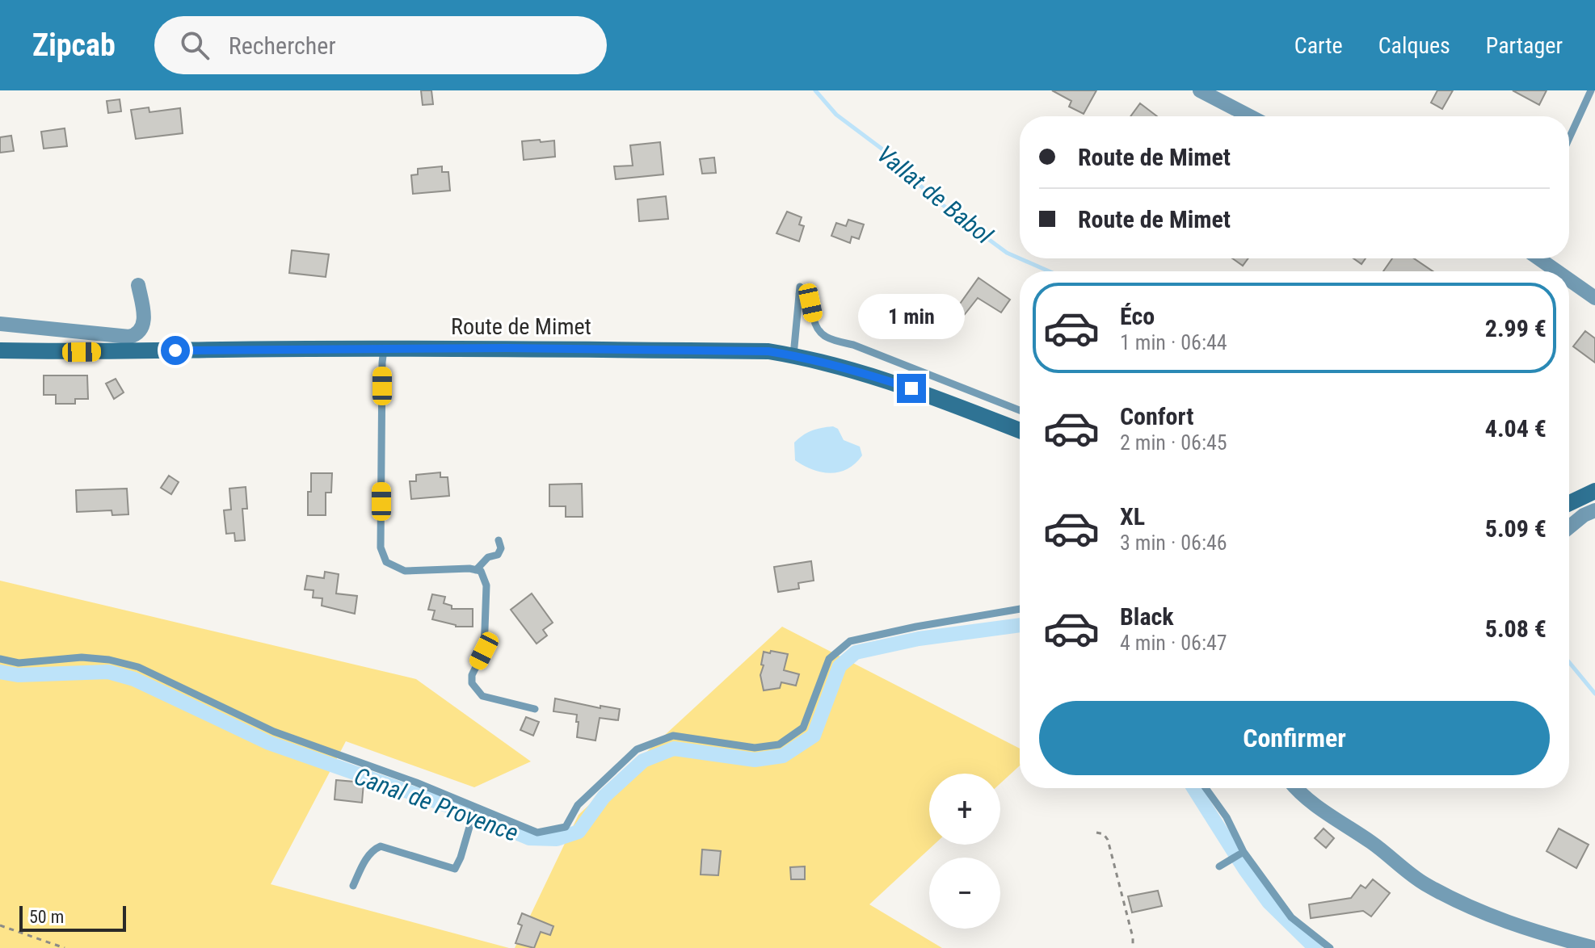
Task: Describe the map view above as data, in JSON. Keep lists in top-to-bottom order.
{
  "streets": {
    "main road": ["Route de Mimet"]
  },
  "water": ["Vallat de Babol", "Canal de Provence"],
  "scale_bar": "50 m",
  "page": {
    "header": "Zipcab",
    "search": "Rechercher",
    "nav": ["Carte", "Calques", "Partager"],
    "banner": ["Route de Mimet", "Route de Mimet"],
    "list": [
      {
        "name": "Éco",
        "note": "1 min · 06:44",
        "value": "2.99 €"
      },
      {
        "name": "Confort",
        "note": "2 min · 06:45",
        "value": "4.04 €"
      },
      {
        "name": "XL",
        "note": "3 min · 06:46",
        "value": "5.09 €"
      },
      {
        "name": "Black",
        "note": "4 min · 06:47",
        "value": "5.08 €"
      }
    ],
    "bubble": "1 min",
    "buttons": "Confirmer",
    "map_buttons": ["+", "−"],
    "scale": "50 m"
  }
}
